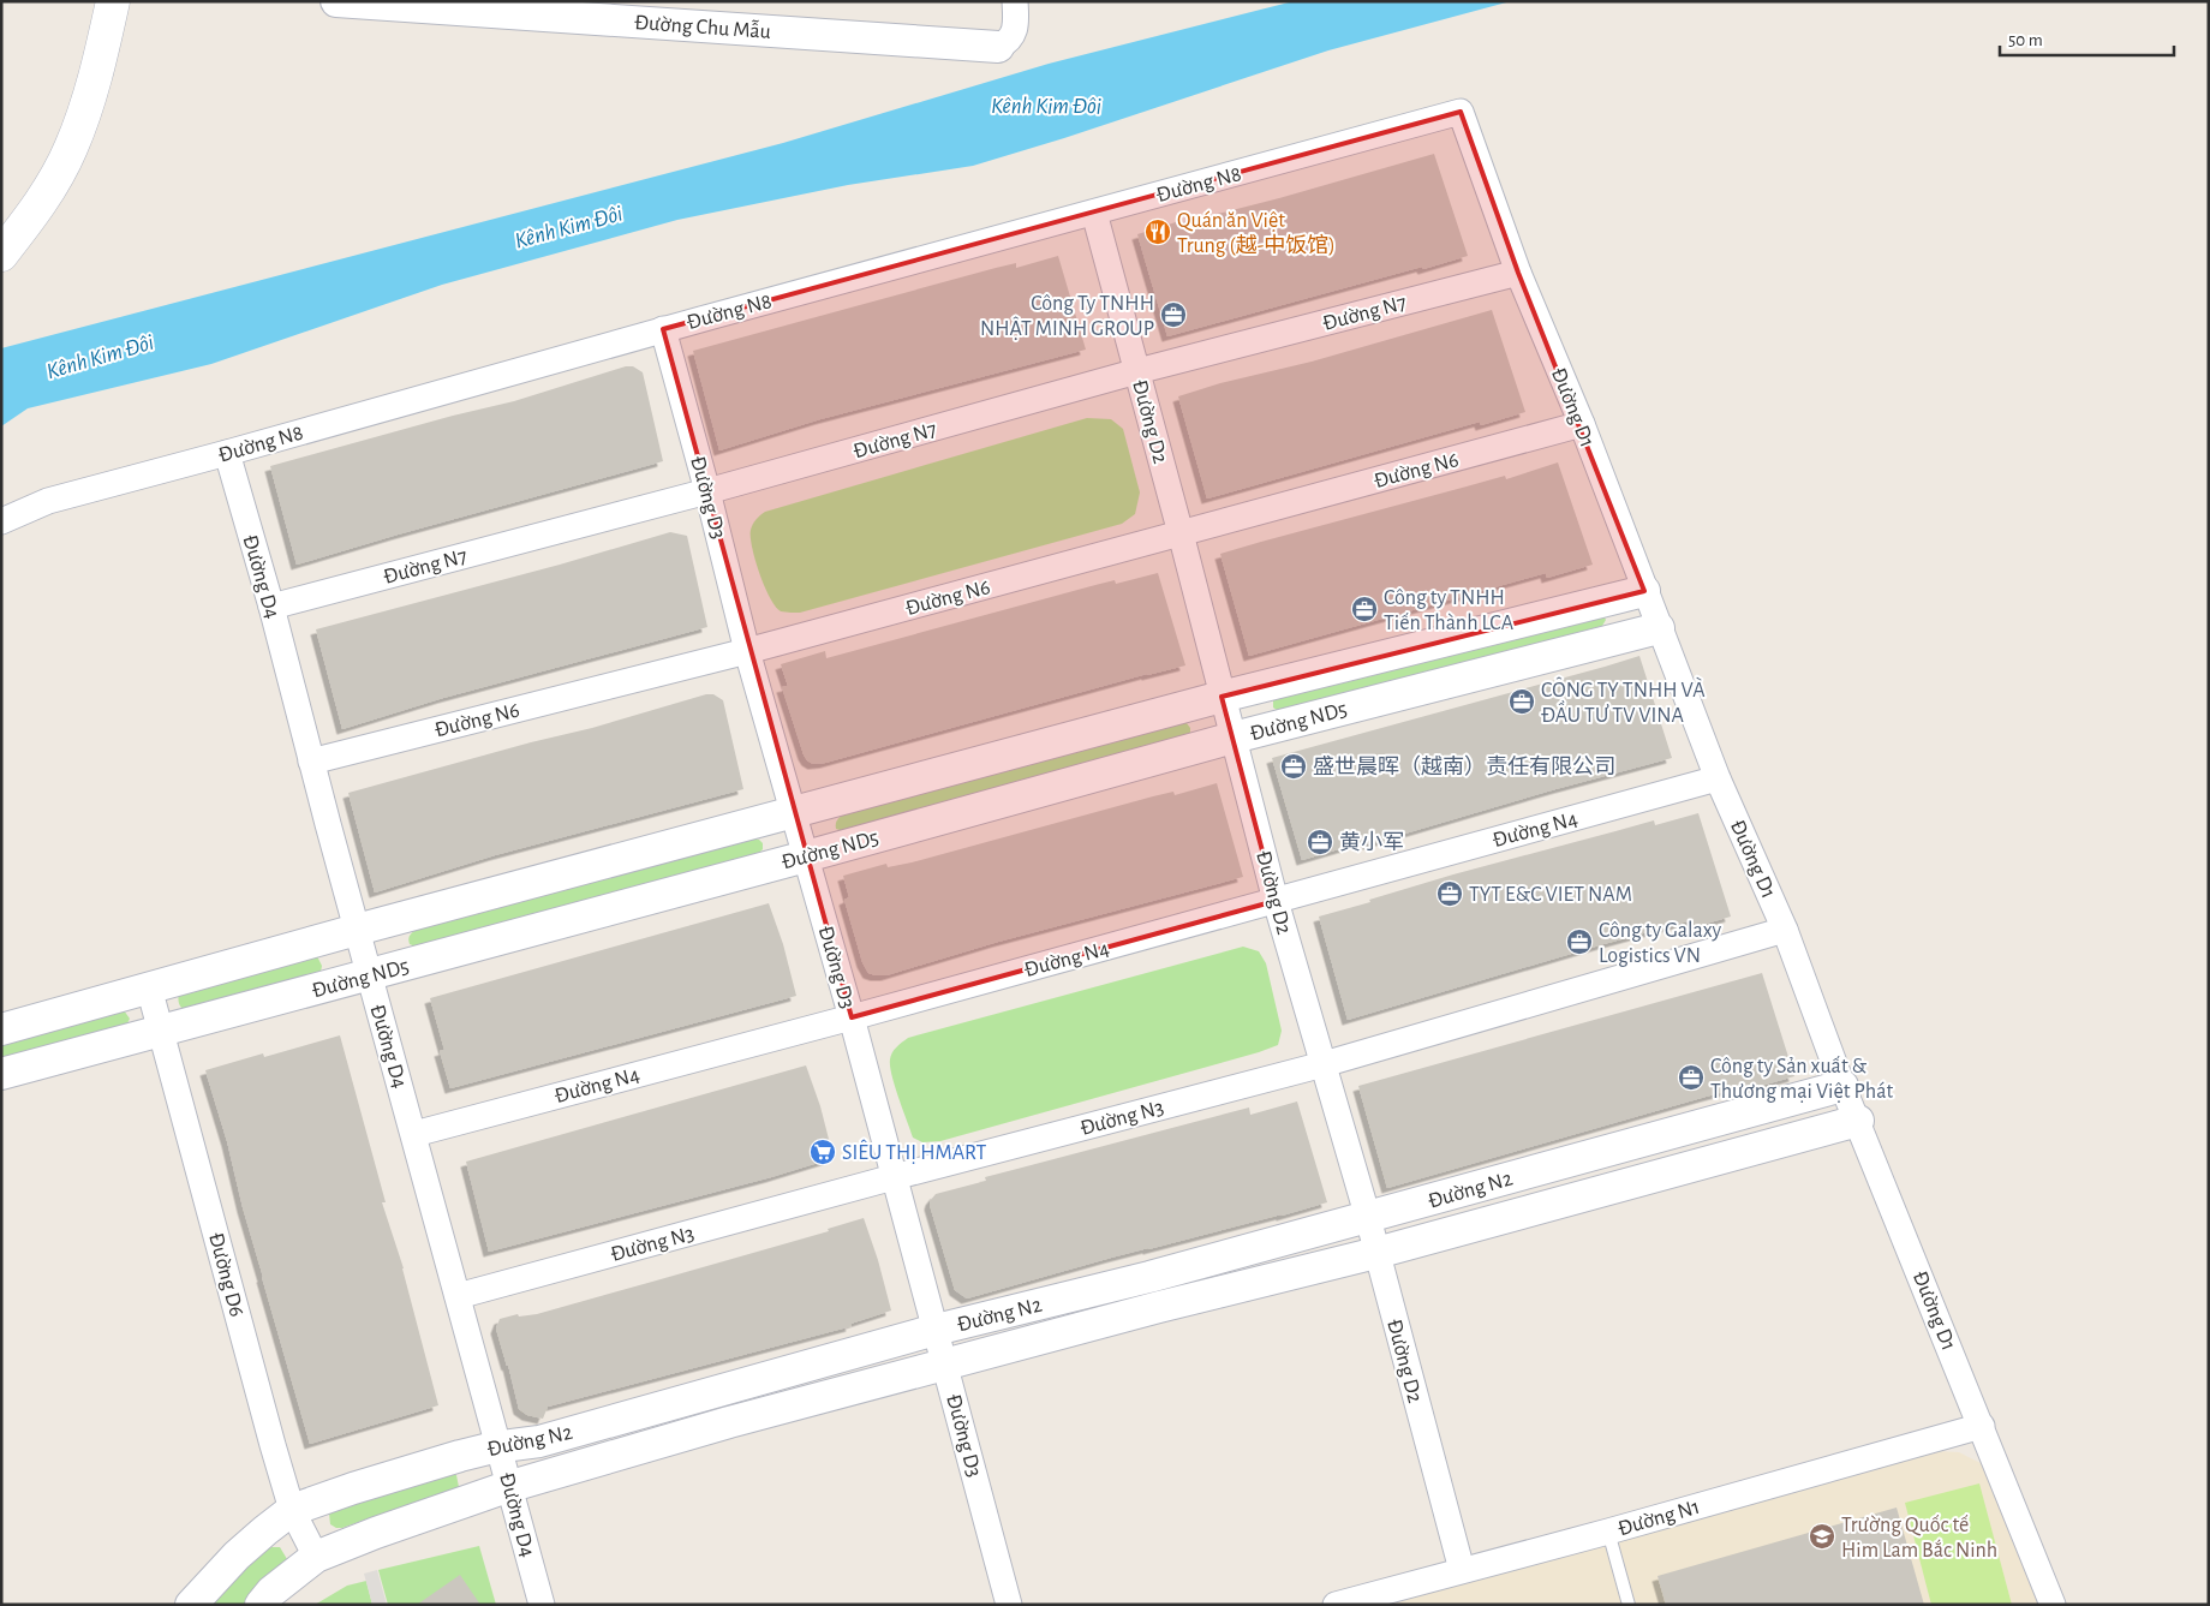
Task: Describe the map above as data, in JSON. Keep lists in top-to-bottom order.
{
  "streets": {
    "street": [
      "Đường Chu Mẫu",
      "Đường N8",
      "Đường N7",
      "Đường D1",
      "Đường D2",
      "Đường N6",
      "Đường D3",
      "Đường D4",
      "Đường ND5",
      "Đường N4",
      "Đường N3",
      "Đường N2",
      "Đường D6",
      "Đường N1"
    ]
  },
  "crossings": [
    ["Đường N8", "Đường D1"],
    ["Đường N8", "Đường D2"],
    ["Đường N8", "Đường D3"],
    ["Đường N8", "Đường D4"],
    ["Đường N7", "Đường D1"],
    ["Đường N7", "Đường D2"],
    ["Đường N7", "Đường D3"],
    ["Đường N7", "Đường D4"],
    ["Đường D1", "Đường N6"],
    ["Đường D1", "Đường ND5"],
    ["Đường D1", "Đường N4"],
    ["Đường D1", "Đường N3"],
    ["Đường D1", "Đường N2"],
    ["Đường D1", "Đường N1"],
    ["Đường D2", "Đường N6"],
    ["Đường D2", "Đường ND5"],
    ["Đường D2", "Đường N4"],
    ["Đường D2", "Đường N3"],
    ["Đường D2", "Đường N2"],
    ["Đường D2", "Đường N1"],
    ["Đường N6", "Đường D3"],
    ["Đường N6", "Đường D4"],
    ["Đường D3", "Đường ND5"],
    ["Đường D3", "Đường N4"],
    ["Đường D3", "Đường N3"],
    ["Đường D3", "Đường N2"],
    ["Đường D4", "Đường ND5"],
    ["Đường D4", "Đường N4"],
    ["Đường D4", "Đường N3"],
    ["Đường D4", "Đường N2"],
    ["Đường ND5", "Đường D6"],
    ["Đường N2", "Đường D6"]
  ],
  "water": ["Kênh Kim Đôi"],
  "places": {
    "restaurant": ["Quán ăn Việt Trung (越-中饭馆)"],
    "office": [
      "Công Ty TNHH NHẬT MINH GROUP",
      "Công ty TNHH Tiến Thành LCA",
      "CÔNG TY TNHH VÀ ĐẦU TƯ TV VINA",
      "盛世晨晖（越南）责任有限公司",
      "黄小军",
      "TYT E&C VIET NAM",
      "Công ty Galaxy Logistics VN",
      "Công ty Sản xuất & Thương mại Việt Phát"
    ],
    "supermarket": ["SIÊU THỊ HMART"],
    "school or university": ["Trường Quốc tế Him Lam Bắc Ninh"]
  },
  "scale_bar": "50 m"
}
